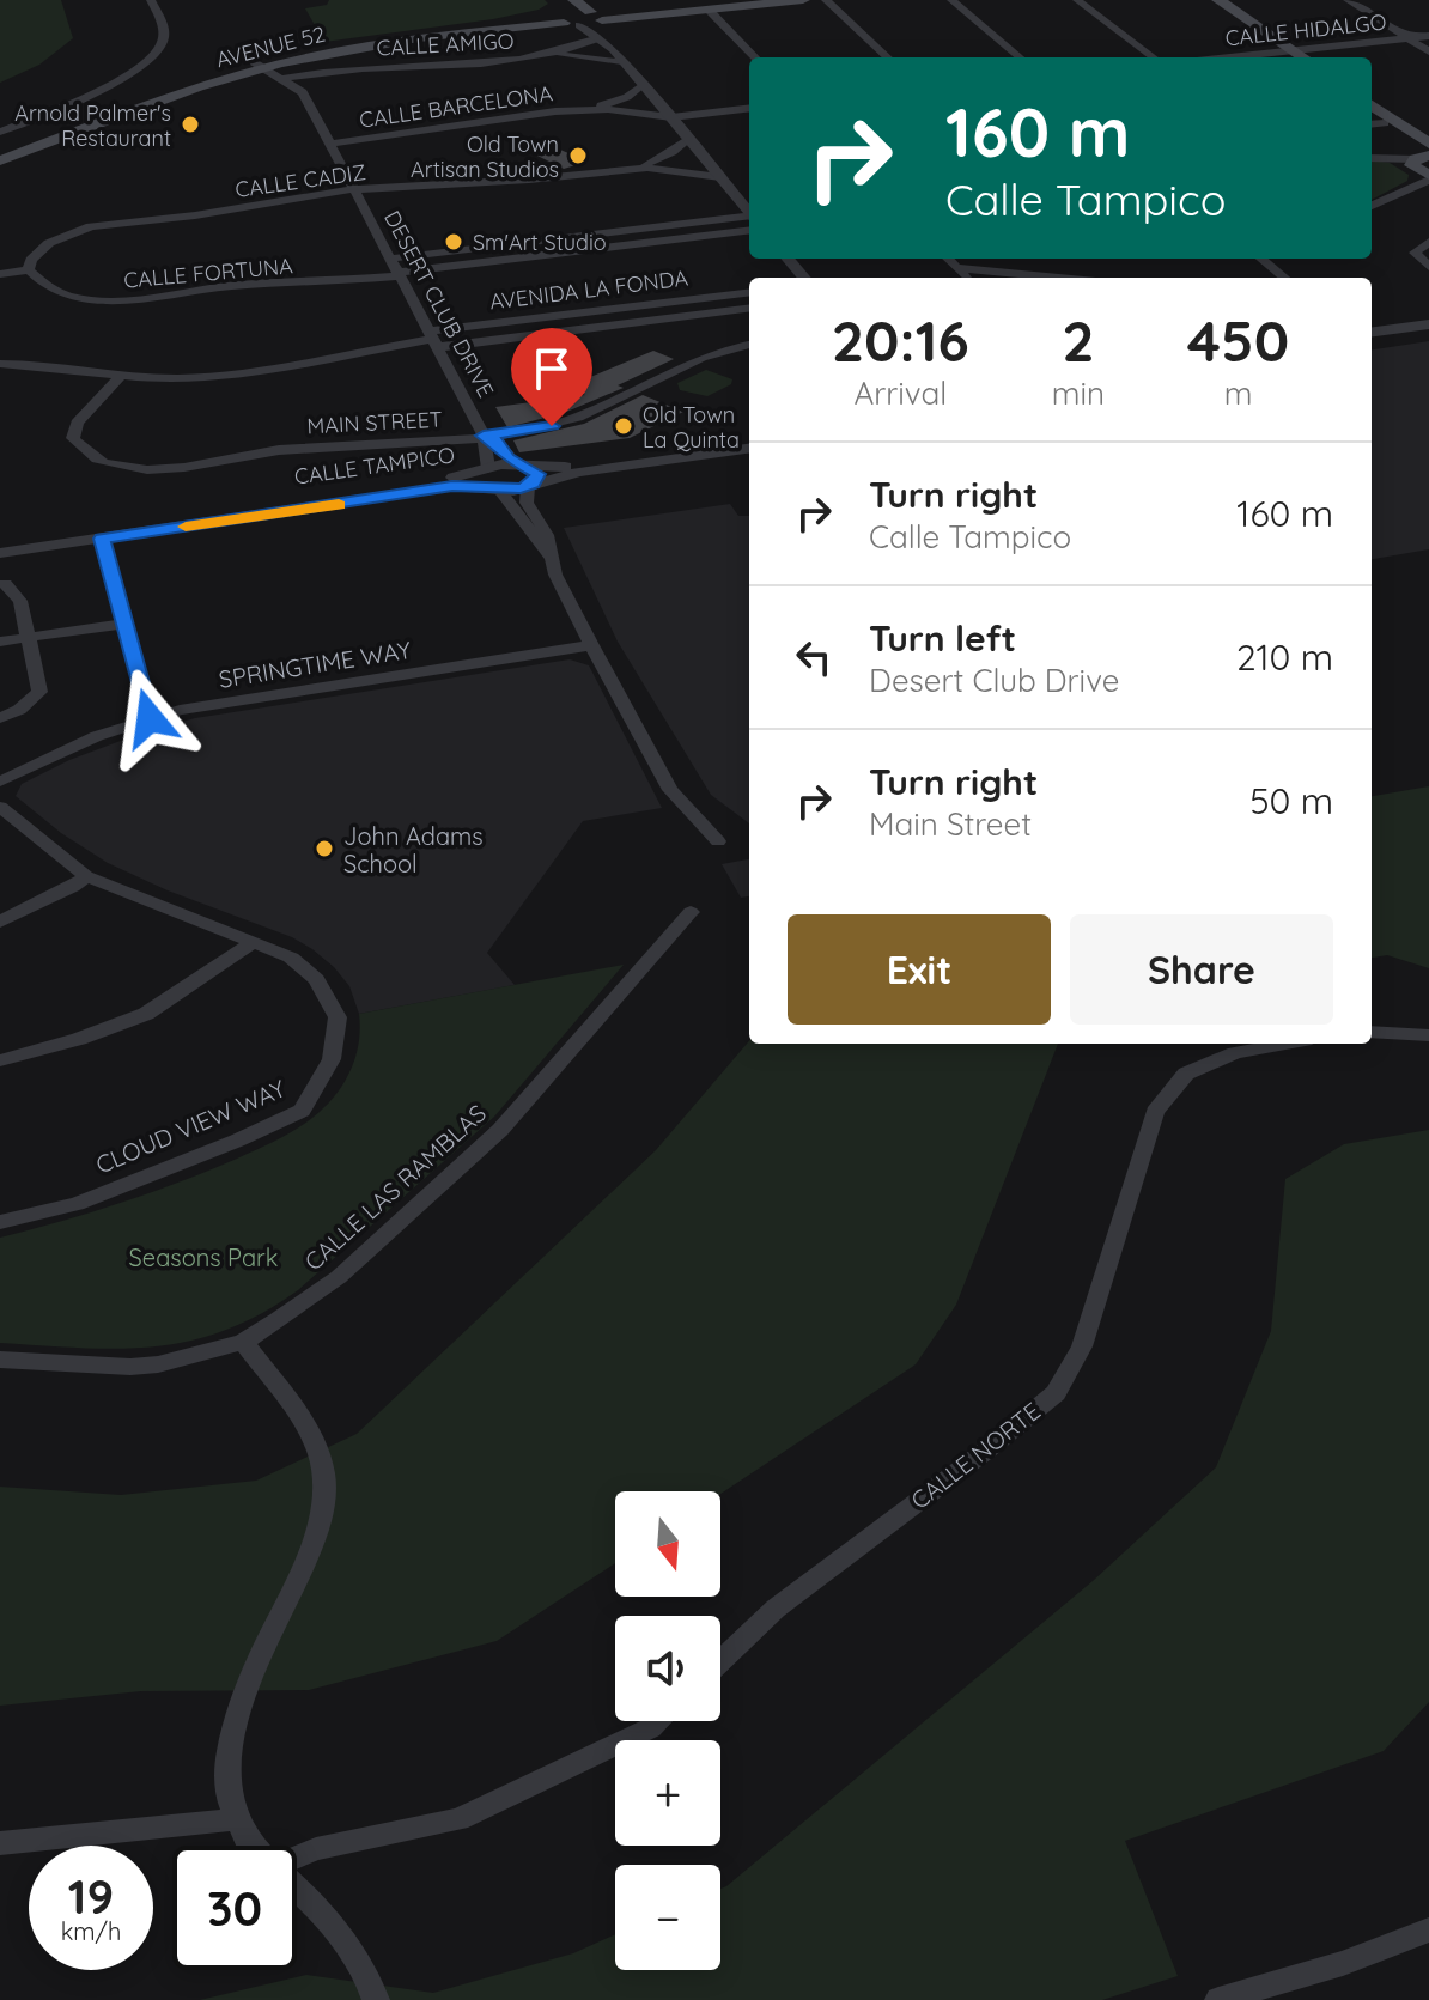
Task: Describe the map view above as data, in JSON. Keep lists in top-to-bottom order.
{
  "streets": {
    "main road": ["AVENUE 52"],
    "street": [
      "CALLE HIDALGO",
      "CALLE AMIGO",
      "CALLE BARCELONA",
      "CALLE CADIZ",
      "CALLE FORTUNA",
      "AVENIDA LA FONDA",
      "DESERT CLUB DRIVE",
      "MAIN STREET",
      "CALLE TAMPICO",
      "SPRINGTIME WAY",
      "CLOUD VIEW WAY",
      "CALLE LAS RAMBLAS",
      "CALLE NORTE"
    ]
  },
  "crossings": [
    ["CALLE AMIGO", "DESERT CLUB DRIVE"],
    ["AVENUE 52", "DESERT CLUB DRIVE"],
    ["CALLE BARCELONA", "DESERT CLUB DRIVE"],
    ["CALLE CADIZ", "CALLE FORTUNA"],
    ["CALLE CADIZ", "DESERT CLUB DRIVE"],
    ["CALLE FORTUNA", "DESERT CLUB DRIVE"],
    ["AVENIDA LA FONDA", "DESERT CLUB DRIVE"],
    ["AVENIDA LA FONDA", "MAIN STREET"],
    ["DESERT CLUB DRIVE", "MAIN STREET"],
    ["DESERT CLUB DRIVE", "CALLE TAMPICO"],
    ["DESERT CLUB DRIVE", "SPRINGTIME WAY"]
  ],
  "parks": ["Seasons Park"],
  "places": [
    "Arnold Palmer's Restaurant",
    "Old Town Artisan Studios",
    "Sm'Art Studio",
    "Old Town La Quinta",
    "John Adams School"
  ],
  "north": "bottom",
  "page": {
    "turn": ["160 m", "Calle Tampico"],
    "eta": [
      "20:16",
      "Arrival",
      "2",
      "min",
      "450",
      "m"
    ],
    "list": [
      {
        "name": "Turn right",
        "note": "Calle Tampico",
        "value": "160 m"
      },
      {
        "name": "Turn left",
        "note": "Desert Club Drive",
        "value": "210 m"
      },
      {
        "name": "Turn right",
        "note": "Main Street",
        "value": "50 m"
      }
    ],
    "buttons": ["Exit", "Share"],
    "map_buttons": ["+", "−"],
    "speed": "19 km/h",
    "limit": "30"
  }
}
